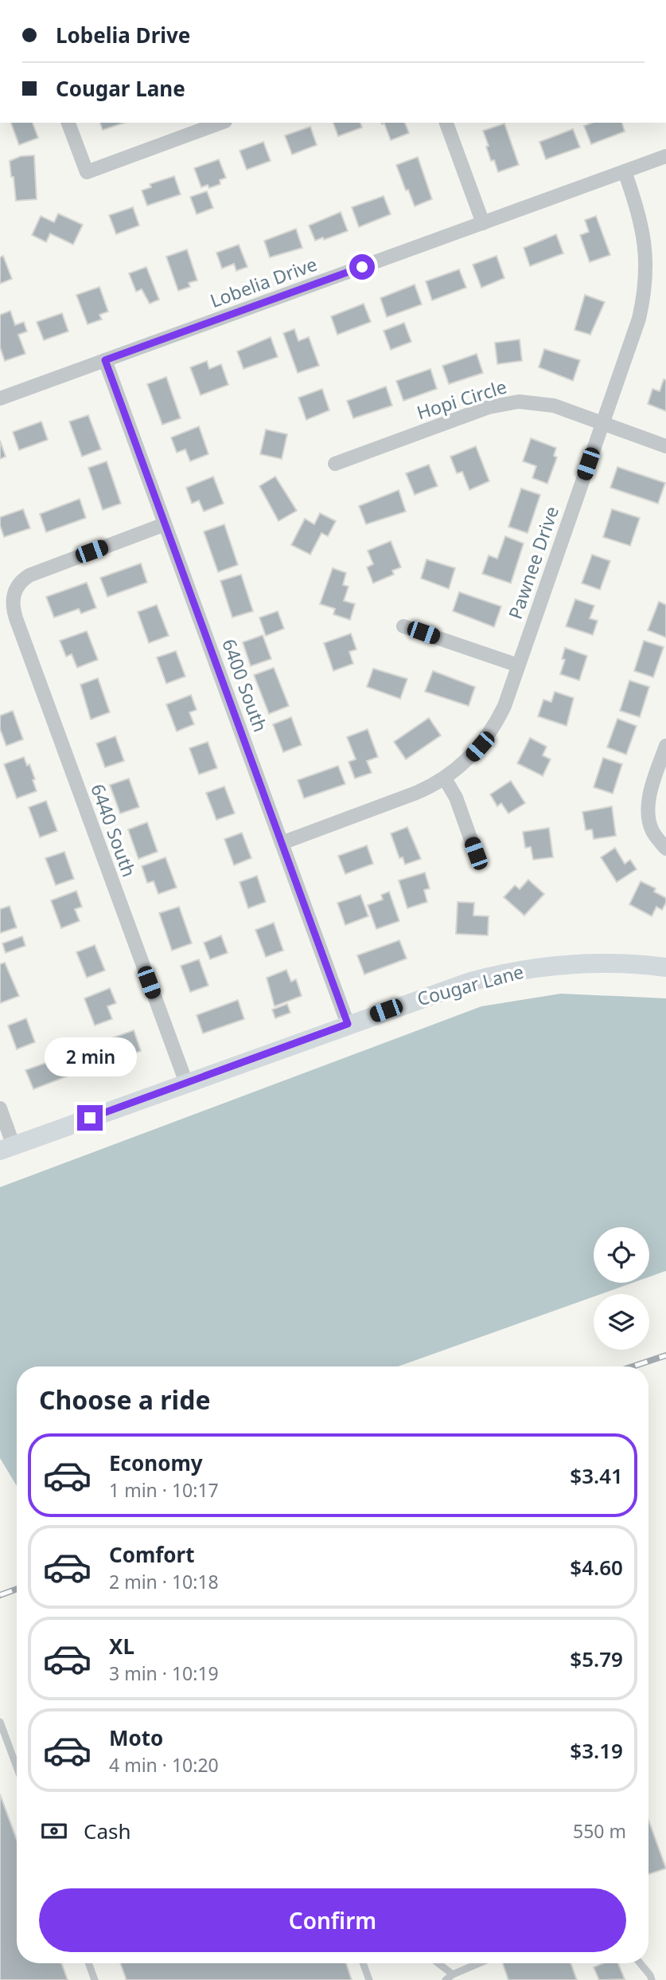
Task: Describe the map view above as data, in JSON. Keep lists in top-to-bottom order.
{
  "streets": {
    "main road": ["Cougar Lane"],
    "street": [
      "Lobelia Drive",
      "Hopi Circle",
      "Pawnee Drive",
      "6400 South",
      "6440 South"
    ]
  },
  "crossings": [
    ["Lobelia Drive", "Pawnee Drive"],
    ["Lobelia Drive", "6400 South"],
    ["Hopi Circle", "Pawnee Drive"],
    ["Pawnee Drive", "6400 South"],
    ["6400 South", "6440 South"],
    ["6400 South", "Cougar Lane"],
    ["6440 South", "Cougar Lane"]
  ],
  "page": {
    "banner": ["Lobelia Drive", "Cougar Lane"],
    "bubble": "2 min",
    "heading": "Choose a ride",
    "list": [
      {
        "name": "Economy",
        "note": "1 min · 10:17",
        "value": "$3.41"
      },
      {
        "name": "Comfort",
        "note": "2 min · 10:18",
        "value": "$4.60"
      },
      {
        "name": "XL",
        "note": "3 min · 10:19",
        "value": "$5.79"
      },
      {
        "name": "Moto",
        "note": "4 min · 10:20",
        "value": "$3.19"
      }
    ],
    "pay": ["Cash", "550 m"],
    "buttons": "Confirm"
  }
}
